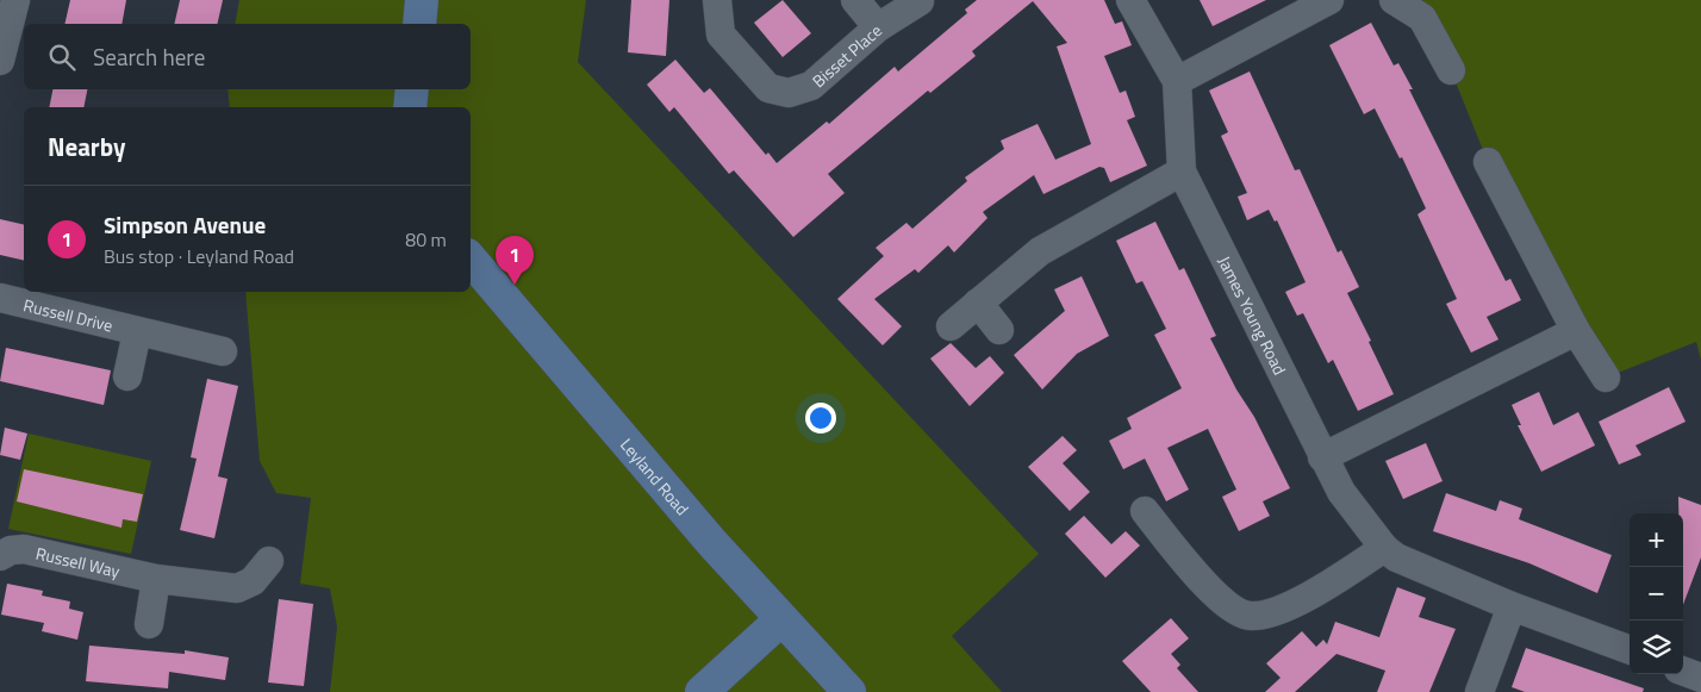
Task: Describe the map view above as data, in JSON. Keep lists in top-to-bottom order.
{
  "streets": {
    "street": [
      "Bisset Place",
      "James Young Road",
      "Russell Drive",
      "Leyland Road",
      "Russell Way"
    ]
  },
  "page": {
    "search": "Search here",
    "heading": "Nearby",
    "list": [
      {
        "mark": "1",
        "name": "Simpson Avenue",
        "note": "Bus stop · Leyland Road",
        "value": "80 m"
      }
    ],
    "pins": "1",
    "map_buttons": ["+", "−"]
  }
}
